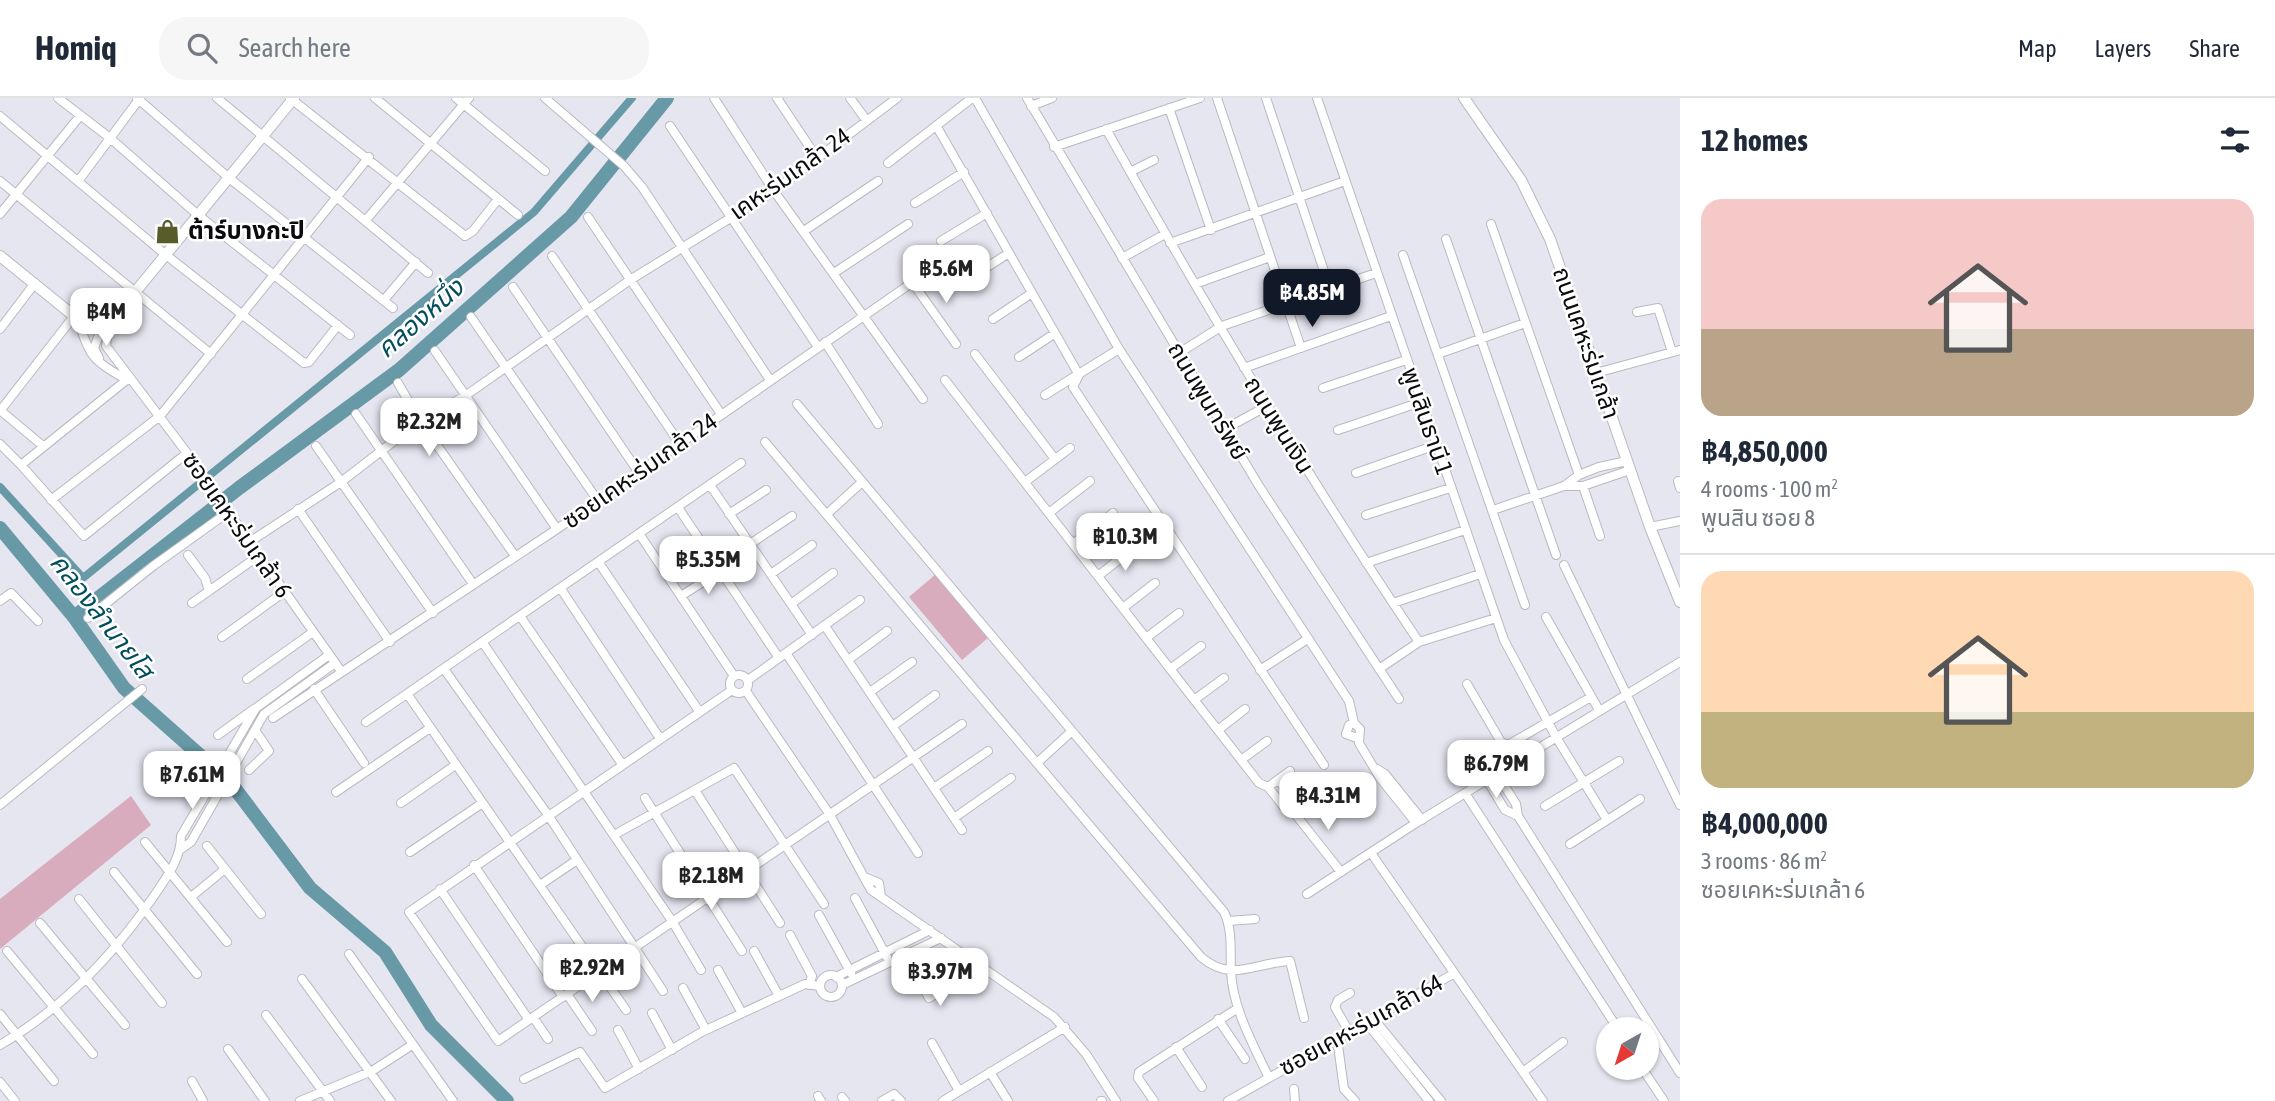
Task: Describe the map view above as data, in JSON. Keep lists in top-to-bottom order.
{
  "streets": {
    "street": [
      "เคหะร่มเกล้า 24",
      "ถนนเคหะร่มเกล้า",
      "ถนนพูนทรัพย์",
      "พูนสินธานี 1",
      "ถนนพูนเงิน",
      "ซอยเคหะร่มเกล้า 24",
      "ซอยเคหะร่มเกล้า 6",
      "ซอยเคหะร่มเกล้า 64"
    ]
  },
  "crossings": [
    ["เคหะร่มเกล้า 24", "ซอยเคหะร่มเกล้า 6"],
    ["ซอยเคหะร่มเกล้า 24", "ซอยเคหะร่มเกล้า 6"]
  ],
  "water": ["คลองหนึ่ง", "คลองลำนายโส"],
  "places": {
    "shop": ["ต้าร์บางกะปิ"]
  },
  "north": "bottom left",
  "page": {
    "header": "Homiq",
    "search": "Search here",
    "nav": ["Map", "Layers", "Share"],
    "heading": "12 homes",
    "list": [
      {
        "name": "฿4,850,000",
        "note": "4 rooms · 100 m² · พูนสิน ซอย 8"
      },
      {
        "name": "฿4,000,000",
        "note": "3 rooms · 86 m² · ซอยเคหะร่มเกล้า 6"
      }
    ],
    "price": [
      "฿5.6M",
      "฿4.85M",
      "฿4M",
      "฿2.32M",
      "฿10.3M",
      "฿5.35M",
      "฿6.79M",
      "฿7.61M",
      "฿4.31M",
      "฿2.18M",
      "฿2.92M",
      "฿3.97M"
    ]
  }
}
